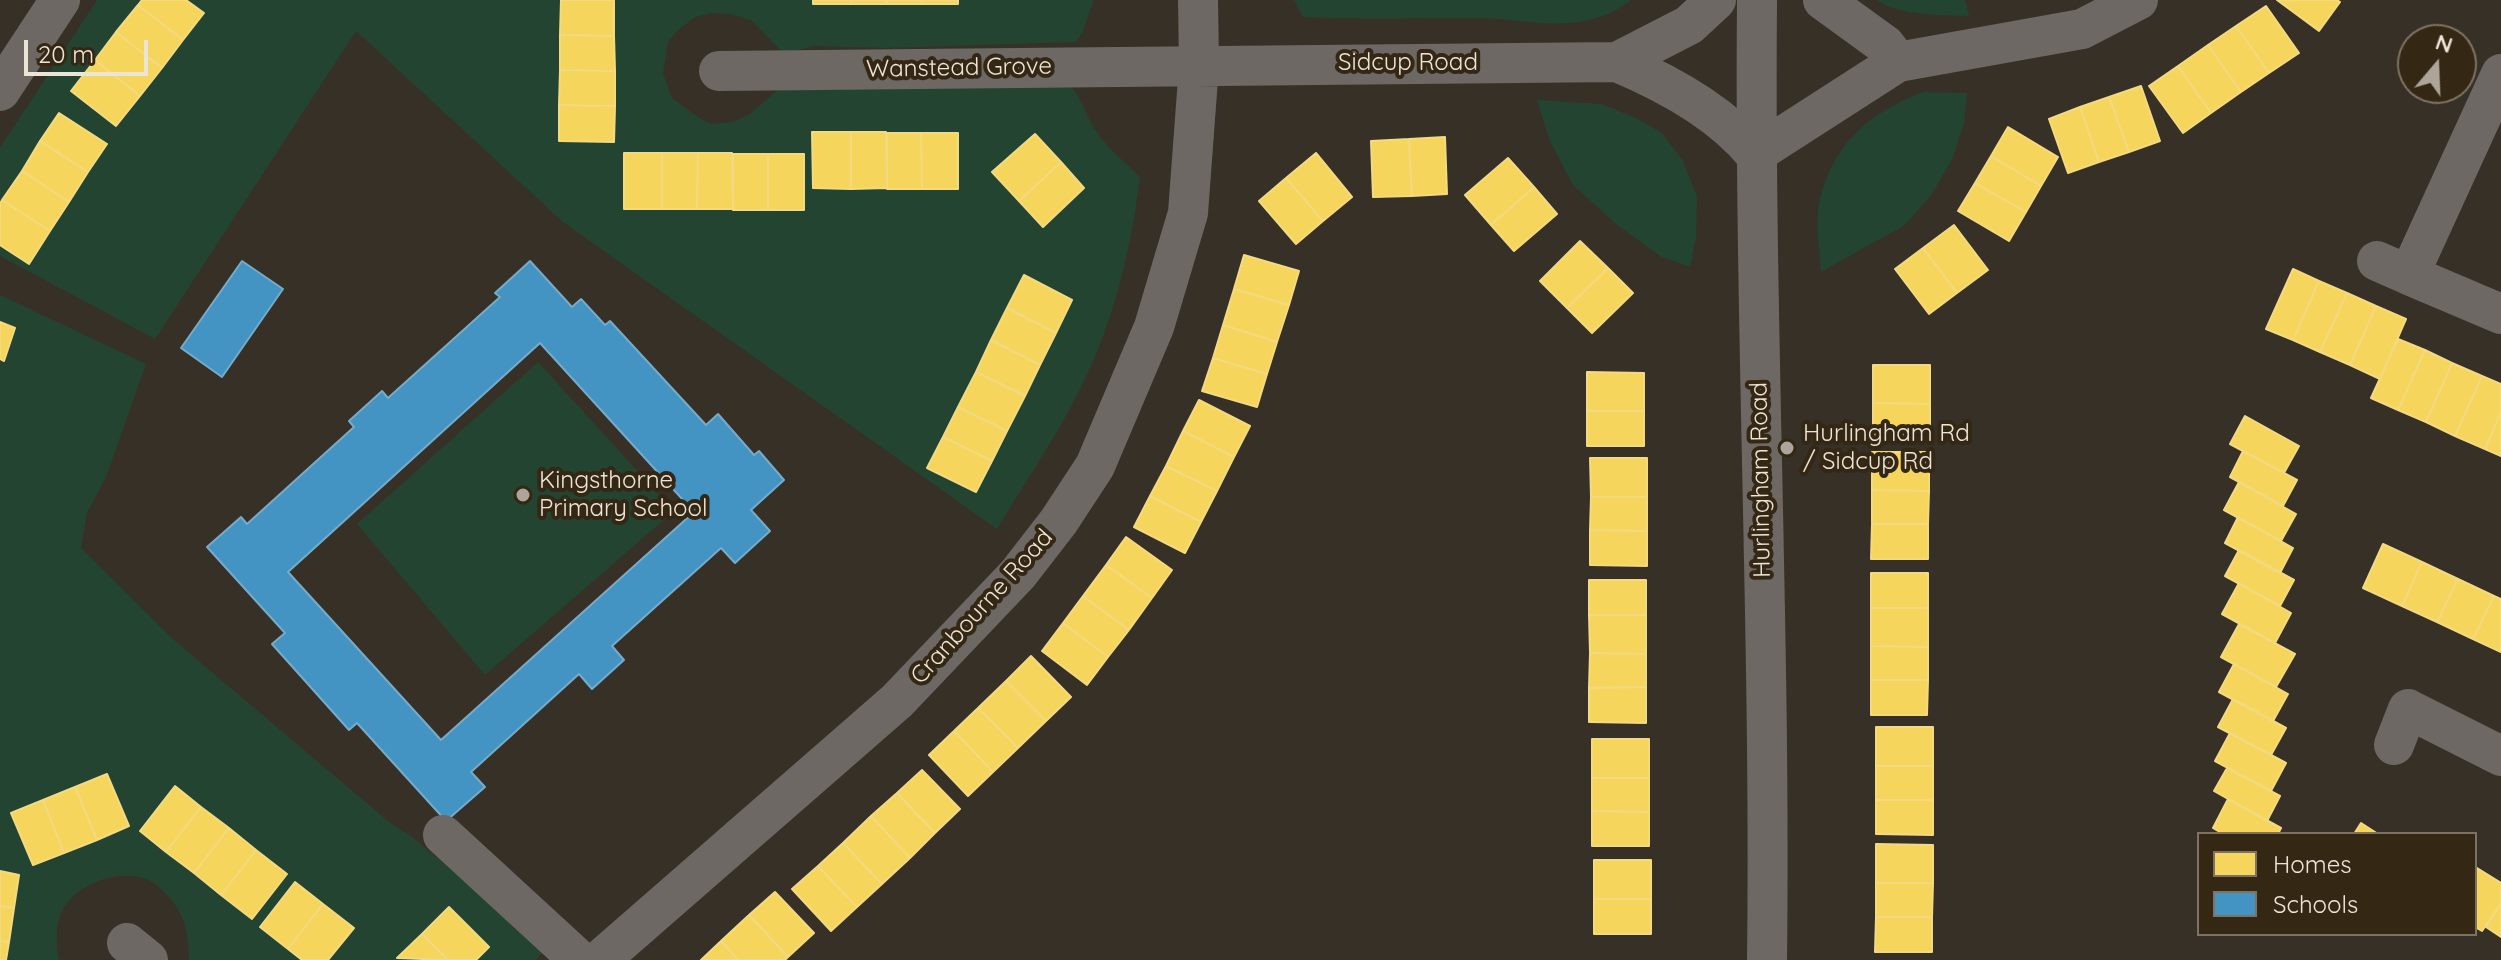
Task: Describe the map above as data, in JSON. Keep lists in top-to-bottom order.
{
  "streets": {
    "street": [
      "Sidcup Road",
      "Wanstead Grove",
      "Hurlingham Road",
      "Cranbourne Road"
    ]
  },
  "crossings": [
    ["Sidcup Road", "Wanstead Grove"],
    ["Sidcup Road", "Hurlingham Road"],
    ["Sidcup Road", "Cranbourne Road"],
    ["Wanstead Grove", "Cranbourne Road"]
  ],
  "places": ["Hurlingham Rd / Sidcup Rd", "Kingsthorne Primary School"],
  "legend": ["Homes", "Schools"],
  "scale_bar": "20 m",
  "north": "top"
}
